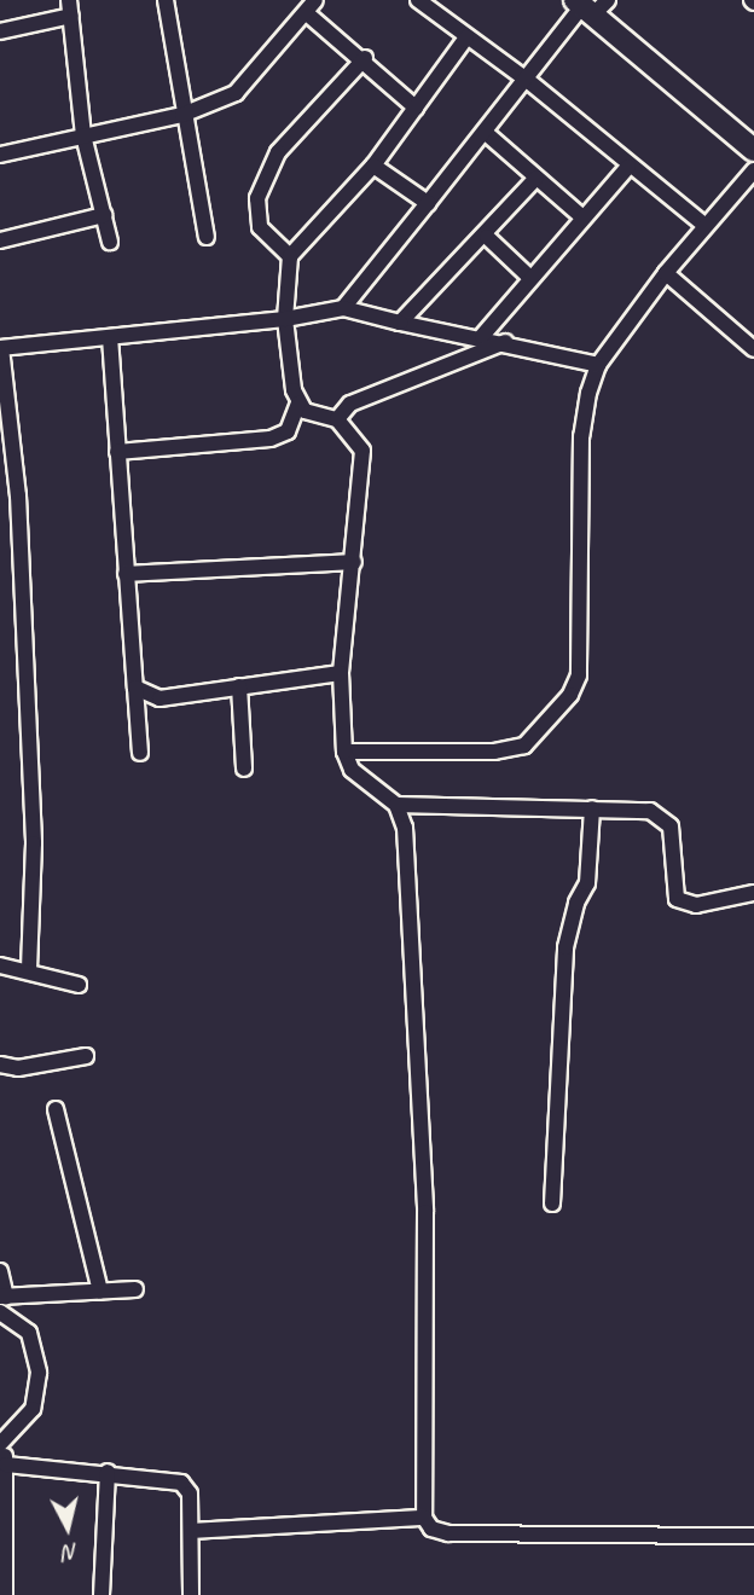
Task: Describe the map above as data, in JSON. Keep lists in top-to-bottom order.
{
  "north": "bottom"
}
